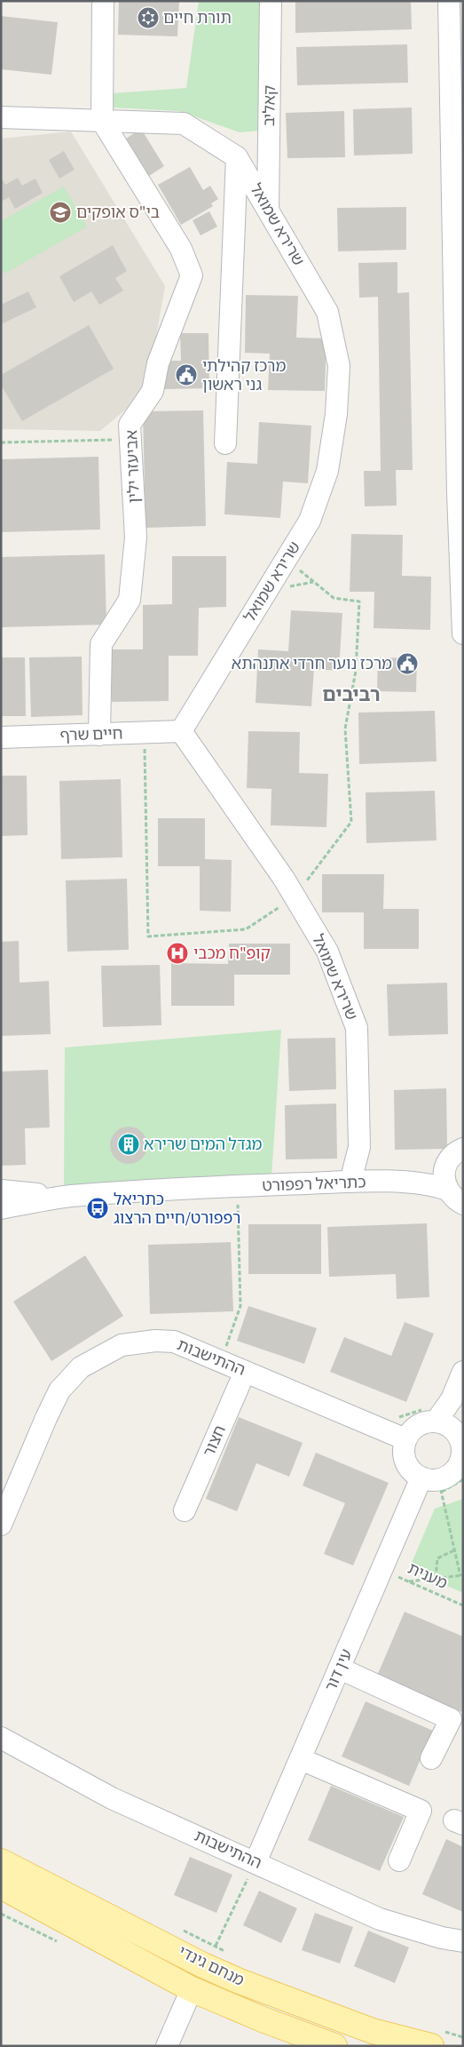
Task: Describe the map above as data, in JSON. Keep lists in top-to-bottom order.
{
  "streets": {
    "main road": ["מנחם גינדי"],
    "street": [
      "קאליב",
      "שרירא שמואל",
      "אביעזר ילין",
      "חיים שרף",
      "כתריאל רפפורט",
      "ההתישבות",
      "חצור",
      "עין דור"
    ],
    "path": ["מענית"]
  },
  "crossings": [
    ["קאליב", "שרירא שמואל"],
    ["שרירא שמואל", "אביעזר ילין"],
    ["שרירא שמואל", "חיים שרף"],
    ["שרירא שמואל", "כתריאל רפפורט"],
    ["אביעזר ילין", "חיים שרף"],
    ["ההתישבות", "חצור"],
    ["ההתישבות", "עין דור"],
    ["מענית", "עין דור"]
  ],
  "districts": ["רביבים"],
  "places": {
    "synagogue": ["תורת חיים"],
    "school or university": ["בי\"ס אופקים"],
    "public building": ["מרכז קהילתי גני ראשון", "מרכז נוער חרדי אתנהתא"],
    "hospital": ["קופ\"ח מכבי"],
    "building": ["מגדל המים שרירא"],
    "bus stop": ["כתריאל רפפורט/חיים הרצוג"]
  }
}
